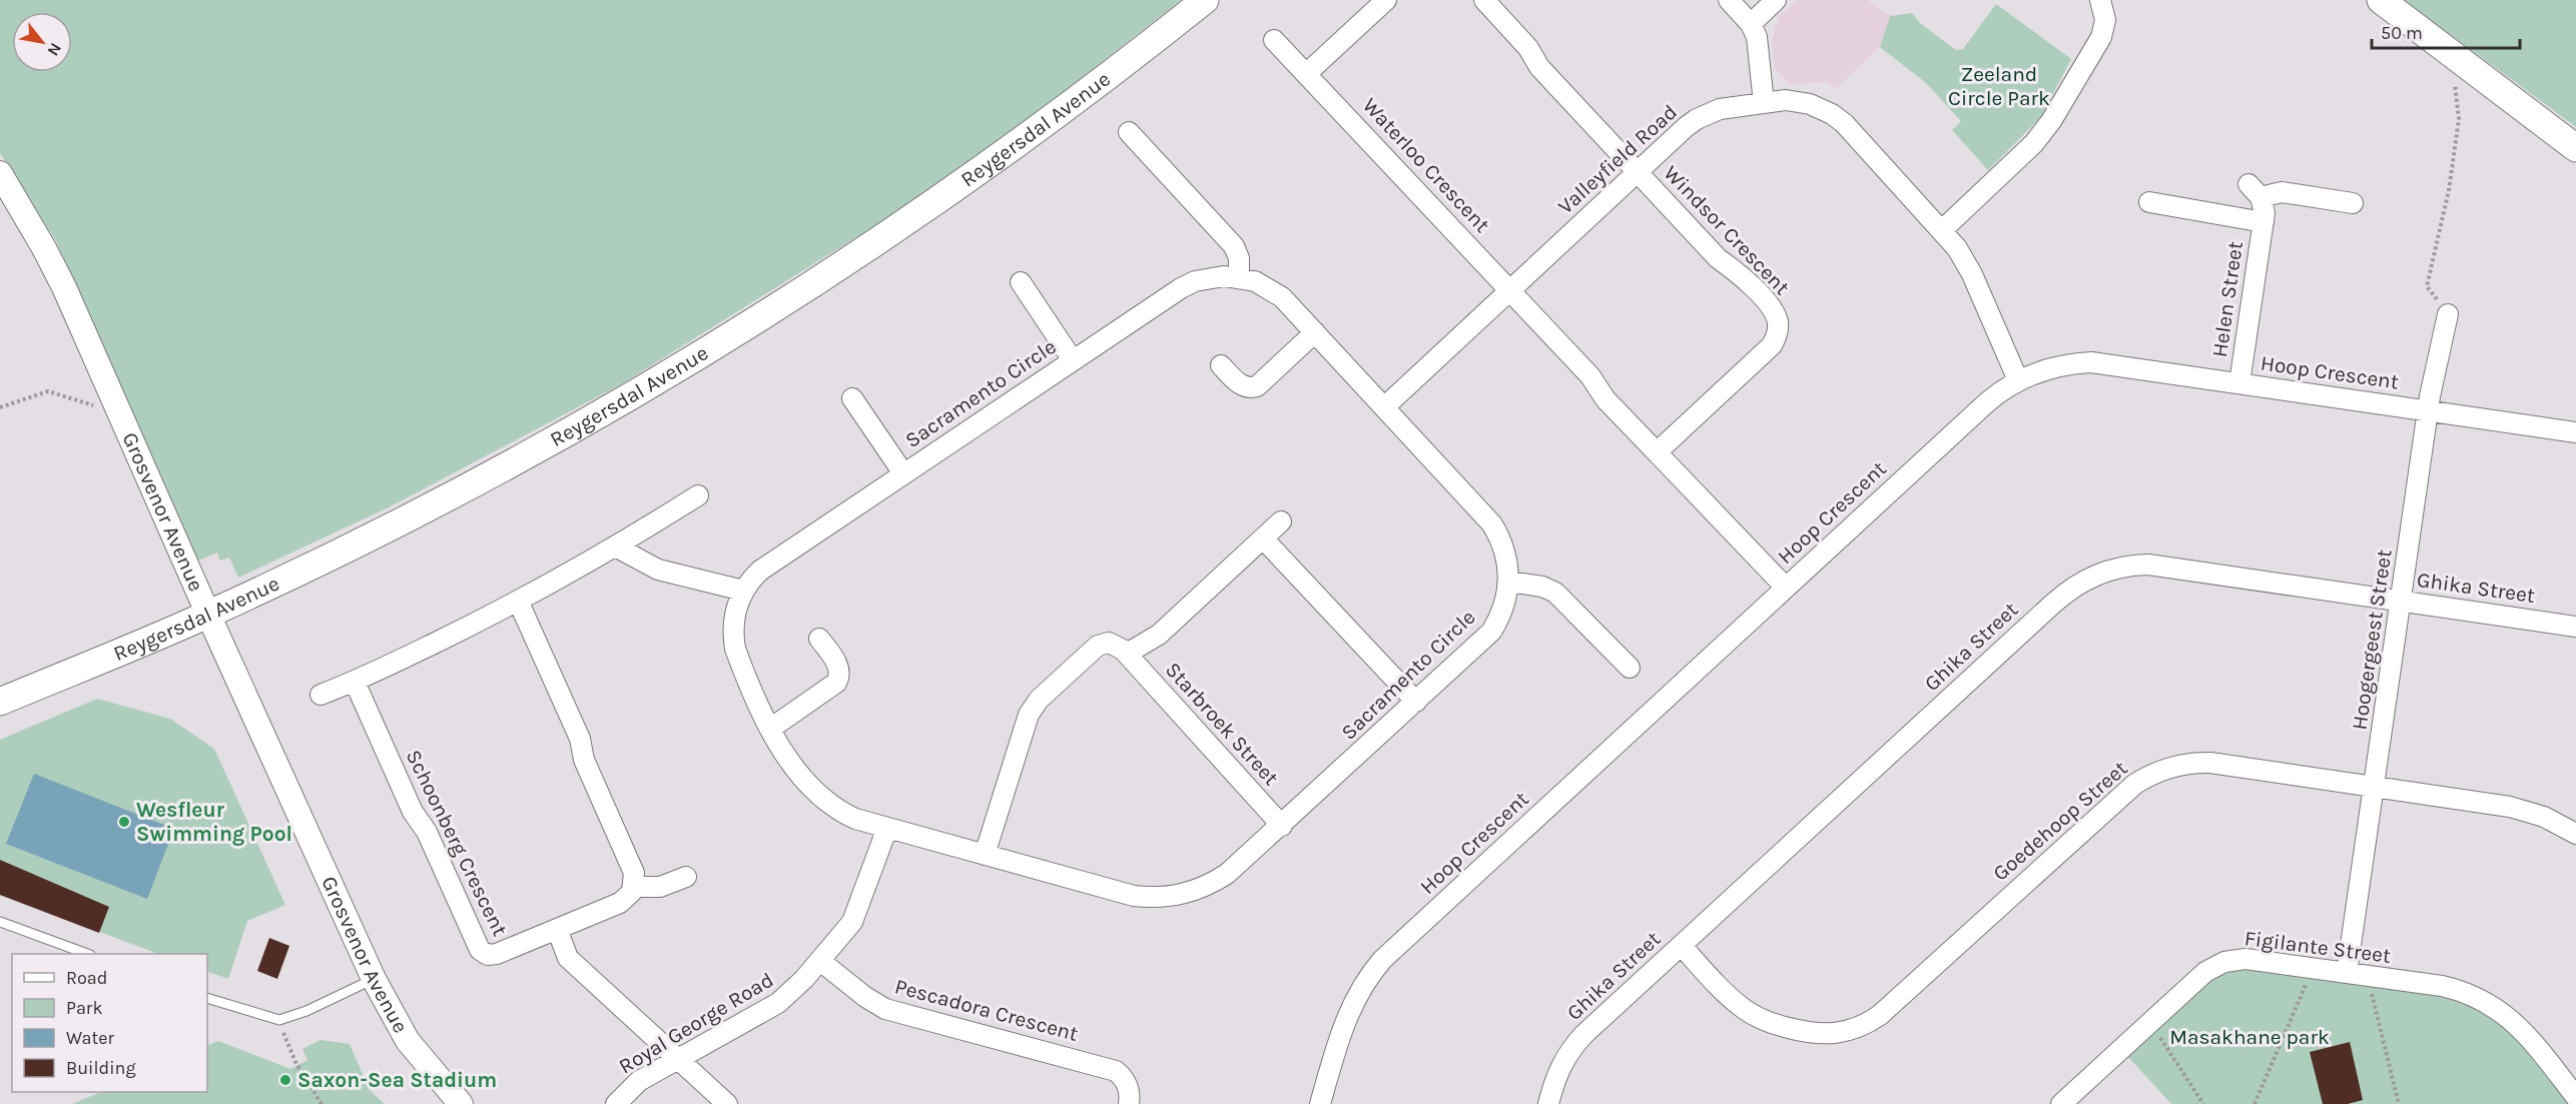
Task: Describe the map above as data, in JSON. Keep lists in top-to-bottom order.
{
  "streets": {
    "main road": ["Reygersdal Avenue"],
    "street": [
      "Valleyfield Road",
      "Waterloo Crescent",
      "Windsor Crescent",
      "Helen Street",
      "Hoop Crescent",
      "Sacramento Circle",
      "Grosvenor Avenue",
      "Ghika Street",
      "Hoogergeest Street",
      "Starbroek Street",
      "Goedehoop Street",
      "Schoonberg Crescent",
      "Figilante Street",
      "Pescadora Crescent",
      "Royal George Road"
    ]
  },
  "crossings": [
    ["Reygersdal Avenue", "Grosvenor Avenue"],
    ["Valleyfield Road", "Waterloo Crescent"],
    ["Valleyfield Road", "Windsor Crescent"],
    ["Valleyfield Road", "Hoop Crescent"],
    ["Valleyfield Road", "Sacramento Circle"],
    ["Helen Street", "Hoop Crescent"],
    ["Hoop Crescent", "Hoogergeest Street"],
    ["Sacramento Circle", "Starbroek Street"],
    ["Sacramento Circle", "Royal George Road"],
    ["Ghika Street", "Hoogergeest Street"],
    ["Ghika Street", "Goedehoop Street"],
    ["Hoogergeest Street", "Goedehoop Street"],
    ["Hoogergeest Street", "Figilante Street"],
    ["Pescadora Crescent", "Royal George Road"]
  ],
  "parks": ["Zeeland Circle Park", "Masakhane park"],
  "places": ["Wesfleur Swimming Pool", "Saxon-Sea Stadium"],
  "legend": [
    "Road",
    "Park",
    "Water",
    "Building"
  ],
  "scale_bar": "50 m",
  "north": "bottom right"
}
